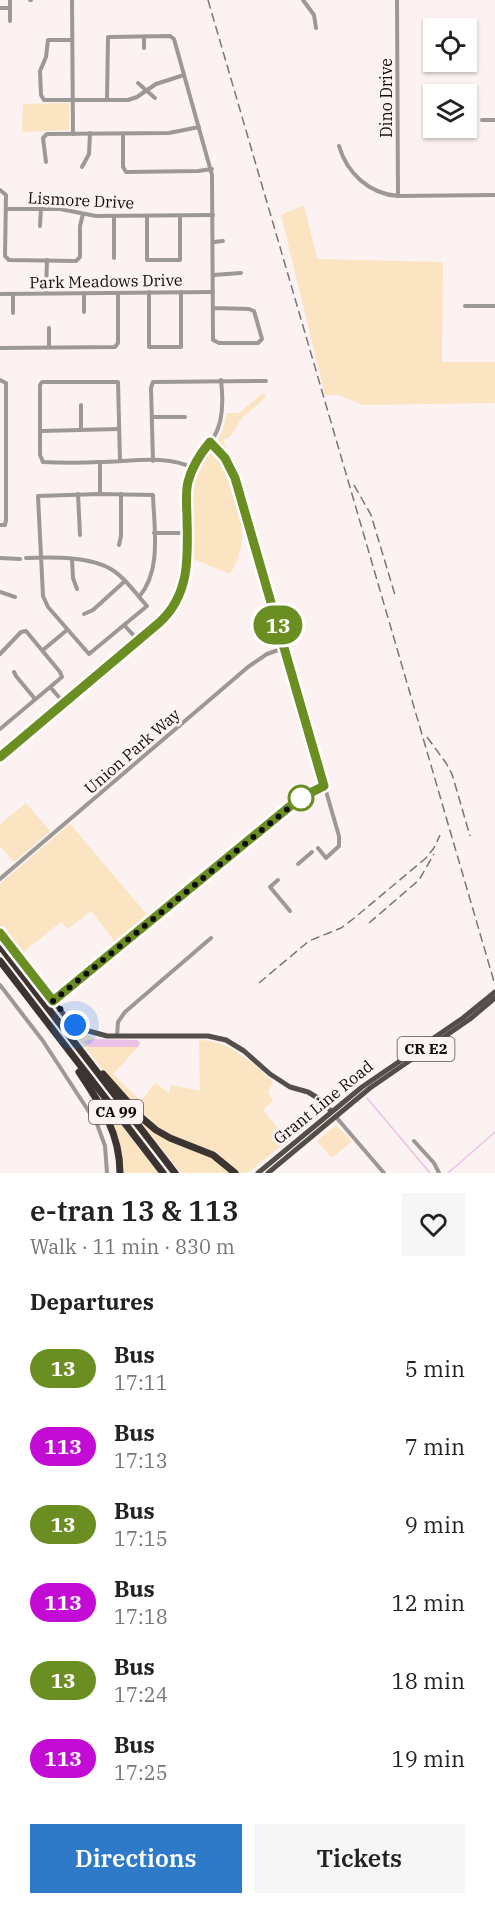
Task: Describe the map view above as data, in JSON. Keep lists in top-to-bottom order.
{
  "streets": {
    "highway": ["CA 99"],
    "main road": ["CR E2", "Grant Line Road"],
    "street": [
      "Dino Drive",
      "Lismore Drive",
      "Park Meadows Drive",
      "Union Park Way"
    ]
  },
  "lines": ["bus line 13"],
  "page": {
    "on_map": "13",
    "heading": [
      ["e-tran 13 & 113", "Walk · 11 min · 830 m"],
      "Departures"
    ],
    "list": [
      {
        "mark": "13",
        "name": "Bus",
        "note": "17:11",
        "value": "5 min"
      },
      {
        "mark": "113",
        "name": "Bus",
        "note": "17:13",
        "value": "7 min"
      },
      {
        "mark": "13",
        "name": "Bus",
        "note": "17:15",
        "value": "9 min"
      },
      {
        "mark": "113",
        "name": "Bus",
        "note": "17:18",
        "value": "12 min"
      },
      {
        "mark": "13",
        "name": "Bus",
        "note": "17:24",
        "value": "18 min"
      },
      {
        "mark": "113",
        "name": "Bus",
        "note": "17:25",
        "value": "19 min"
      }
    ],
    "buttons": ["Directions", "Tickets"]
  }
}
